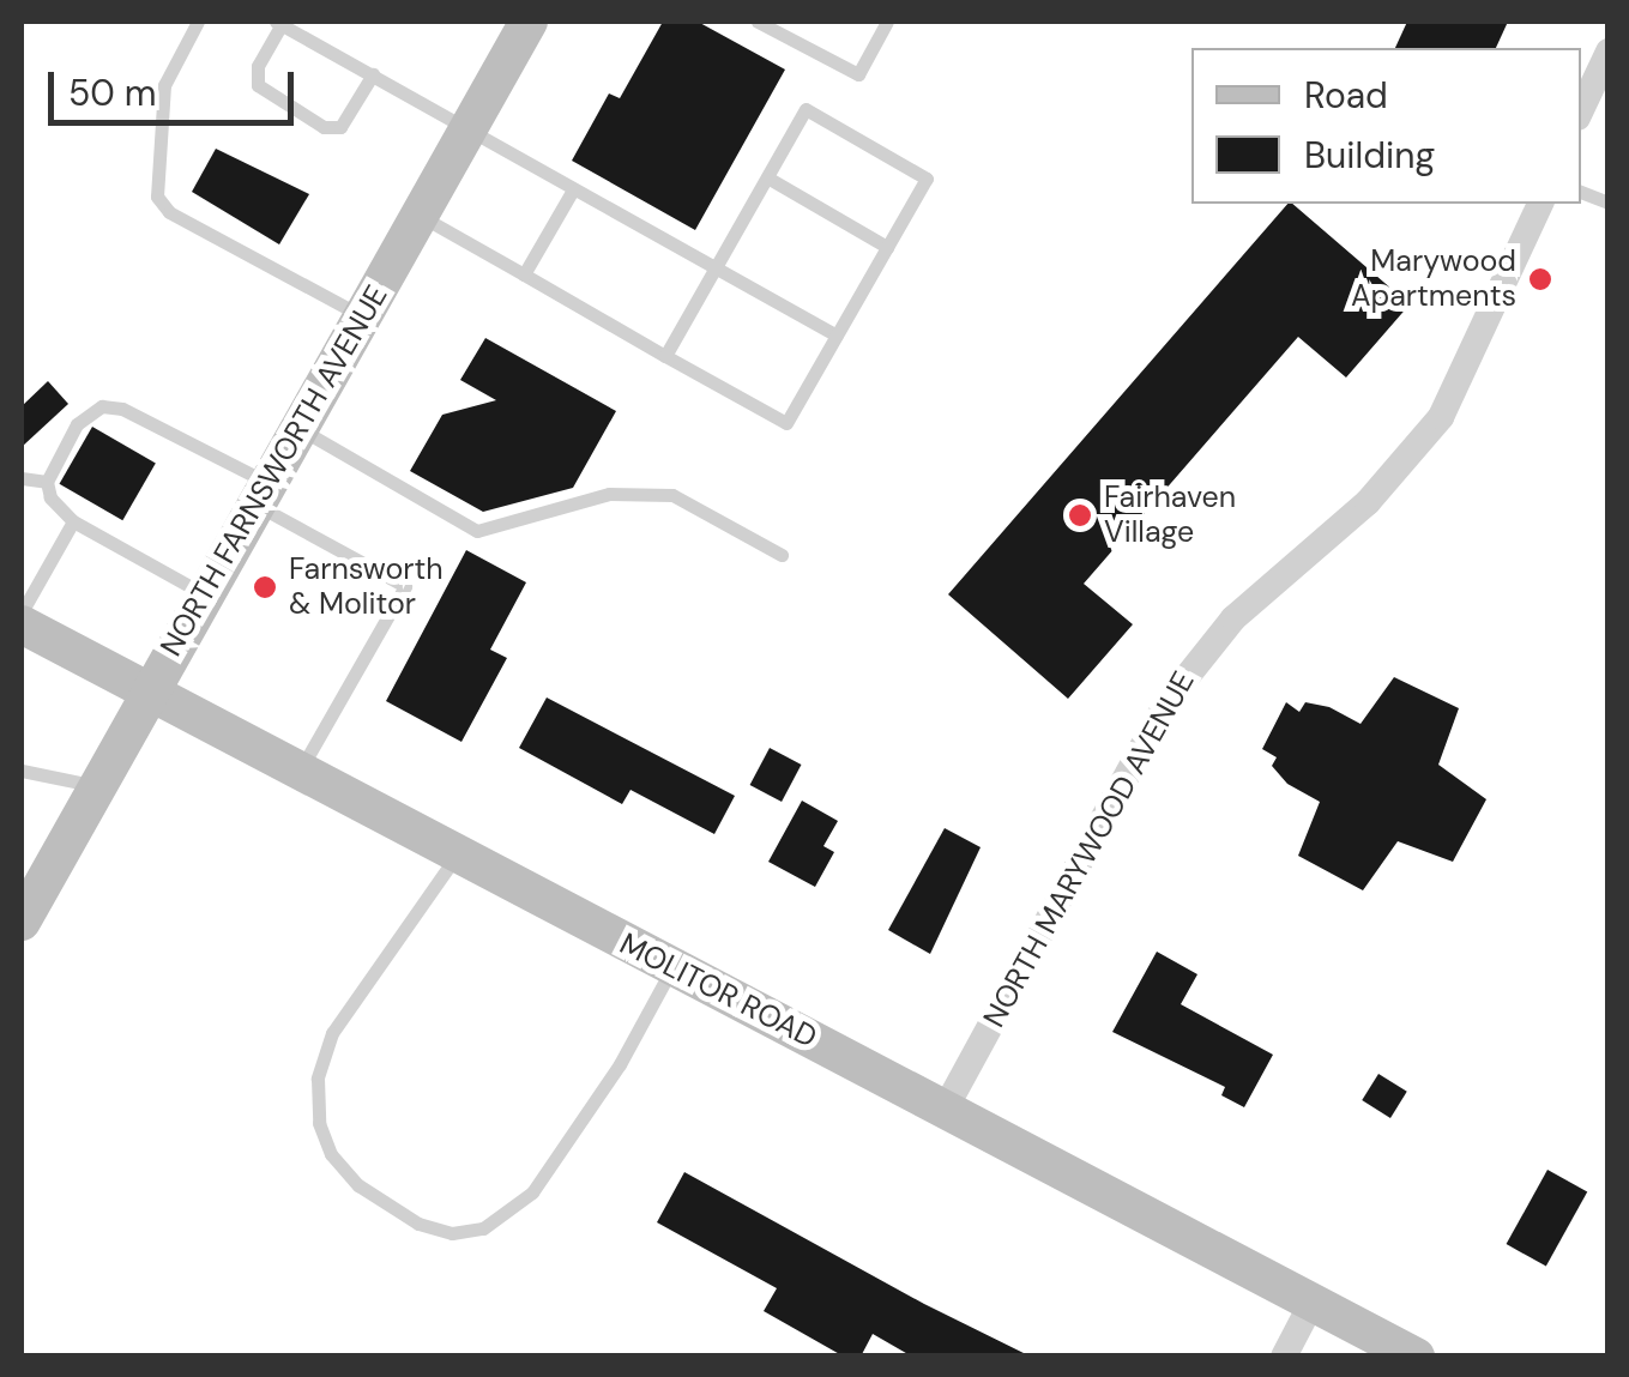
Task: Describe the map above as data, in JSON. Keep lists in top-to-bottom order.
{
  "streets": {
    "street": ["NORTH FARNSWORTH AVENUE", "NORTH MARYWOOD AVENUE", "MOLITOR ROAD"]
  },
  "crossings": [
    ["NORTH FARNSWORTH AVENUE", "MOLITOR ROAD"],
    ["NORTH MARYWOOD AVENUE", "MOLITOR ROAD"]
  ],
  "places": ["Marywood Apartments", "Fairhaven Village", "Farnsworth & Molitor"],
  "legend": ["Road", "Building"],
  "scale_bar": "50 m"
}
